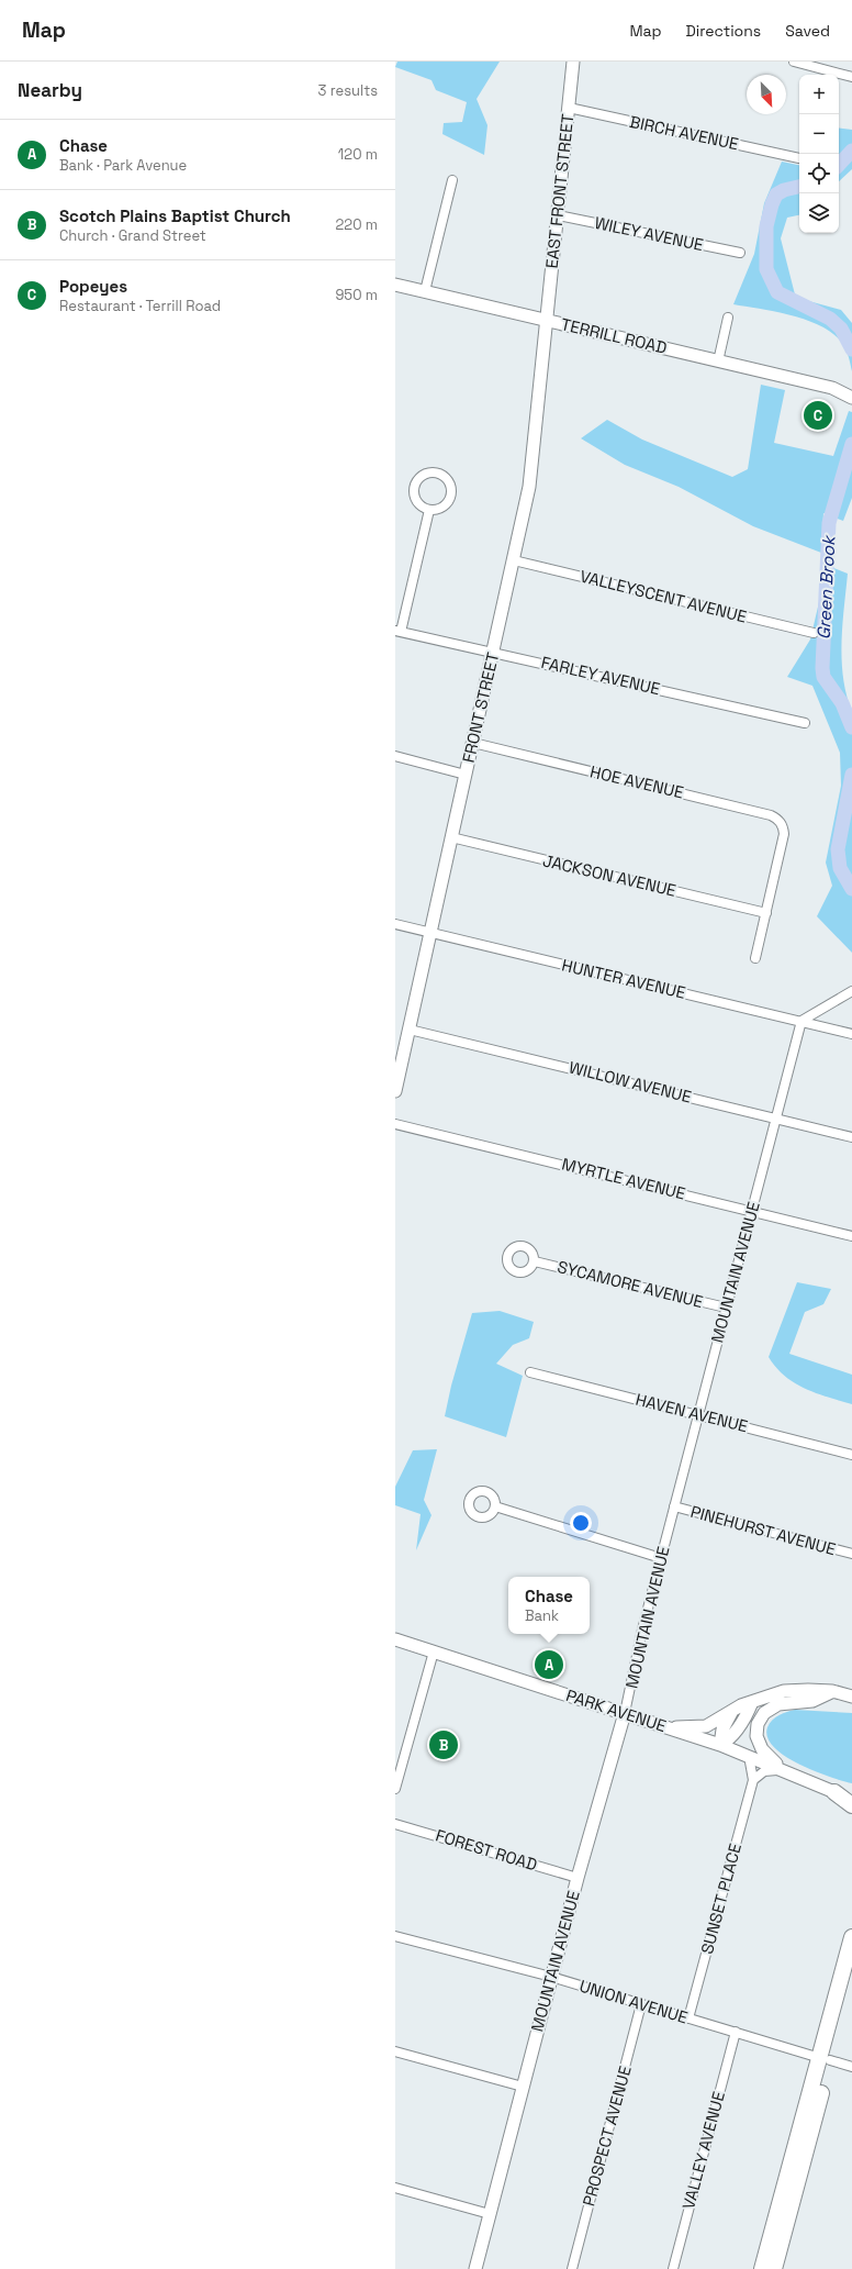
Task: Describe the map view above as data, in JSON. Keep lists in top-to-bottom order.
{
  "streets": {
    "street": [
      "BIRCH AVENUE",
      "EAST FRONT STREET",
      "WILEY AVENUE",
      "TERRILL ROAD",
      "VALLEYSCENT AVENUE",
      "FARLEY AVENUE",
      "FRONT STREET",
      "HOE AVENUE",
      "JACKSON AVENUE",
      "HUNTER AVENUE",
      "WILLOW AVENUE",
      "MYRTLE AVENUE",
      "MOUNTAIN AVENUE",
      "SYCAMORE AVENUE",
      "HAVEN AVENUE",
      "PINEHURST AVENUE",
      "PARK AVENUE",
      "FOREST ROAD",
      "SUNSET PLACE",
      "UNION AVENUE",
      "PROSPECT AVENUE",
      "VALLEY AVENUE"
    ]
  },
  "crossings": [
    ["BIRCH AVENUE", "EAST FRONT STREET"],
    ["EAST FRONT STREET", "WILEY AVENUE"],
    ["EAST FRONT STREET", "TERRILL ROAD"],
    ["EAST FRONT STREET", "FRONT STREET"],
    ["TERRILL ROAD", "FRONT STREET"],
    ["VALLEYSCENT AVENUE", "FRONT STREET"],
    ["FARLEY AVENUE", "FRONT STREET"],
    ["FRONT STREET", "HOE AVENUE"],
    ["FRONT STREET", "JACKSON AVENUE"],
    ["FRONT STREET", "HUNTER AVENUE"],
    ["FRONT STREET", "WILLOW AVENUE"],
    ["HOE AVENUE", "JACKSON AVENUE"],
    ["HUNTER AVENUE", "MOUNTAIN AVENUE"],
    ["WILLOW AVENUE", "MOUNTAIN AVENUE"],
    ["MYRTLE AVENUE", "MOUNTAIN AVENUE"],
    ["MOUNTAIN AVENUE", "SYCAMORE AVENUE"],
    ["MOUNTAIN AVENUE", "HAVEN AVENUE"],
    ["MOUNTAIN AVENUE", "PINEHURST AVENUE"],
    ["MOUNTAIN AVENUE", "PARK AVENUE"],
    ["MOUNTAIN AVENUE", "FOREST ROAD"],
    ["MOUNTAIN AVENUE", "UNION AVENUE"],
    ["PARK AVENUE", "SUNSET PLACE"],
    ["SUNSET PLACE", "UNION AVENUE"],
    ["UNION AVENUE", "PROSPECT AVENUE"],
    ["UNION AVENUE", "VALLEY AVENUE"]
  ],
  "water": ["Green Brook"],
  "north": "bottom right",
  "page": {
    "header": "Map",
    "nav": ["Map", "Directions", "Saved"],
    "heading": ["Nearby", "3 results"],
    "map_buttons": ["+", "−"],
    "list": [
      {
        "mark": "A",
        "name": "Chase",
        "note": "Bank · Park Avenue",
        "value": "120 m"
      },
      {
        "mark": "B",
        "name": "Scotch Plains Baptist Church",
        "note": "Church · Grand Street",
        "value": "220 m"
      },
      {
        "mark": "C",
        "name": "Popeyes",
        "note": "Restaurant · Terrill Road",
        "value": "950 m"
      }
    ],
    "pins": ["C", "A", "B"],
    "popup": ["Chase", "Bank"]
  }
}
